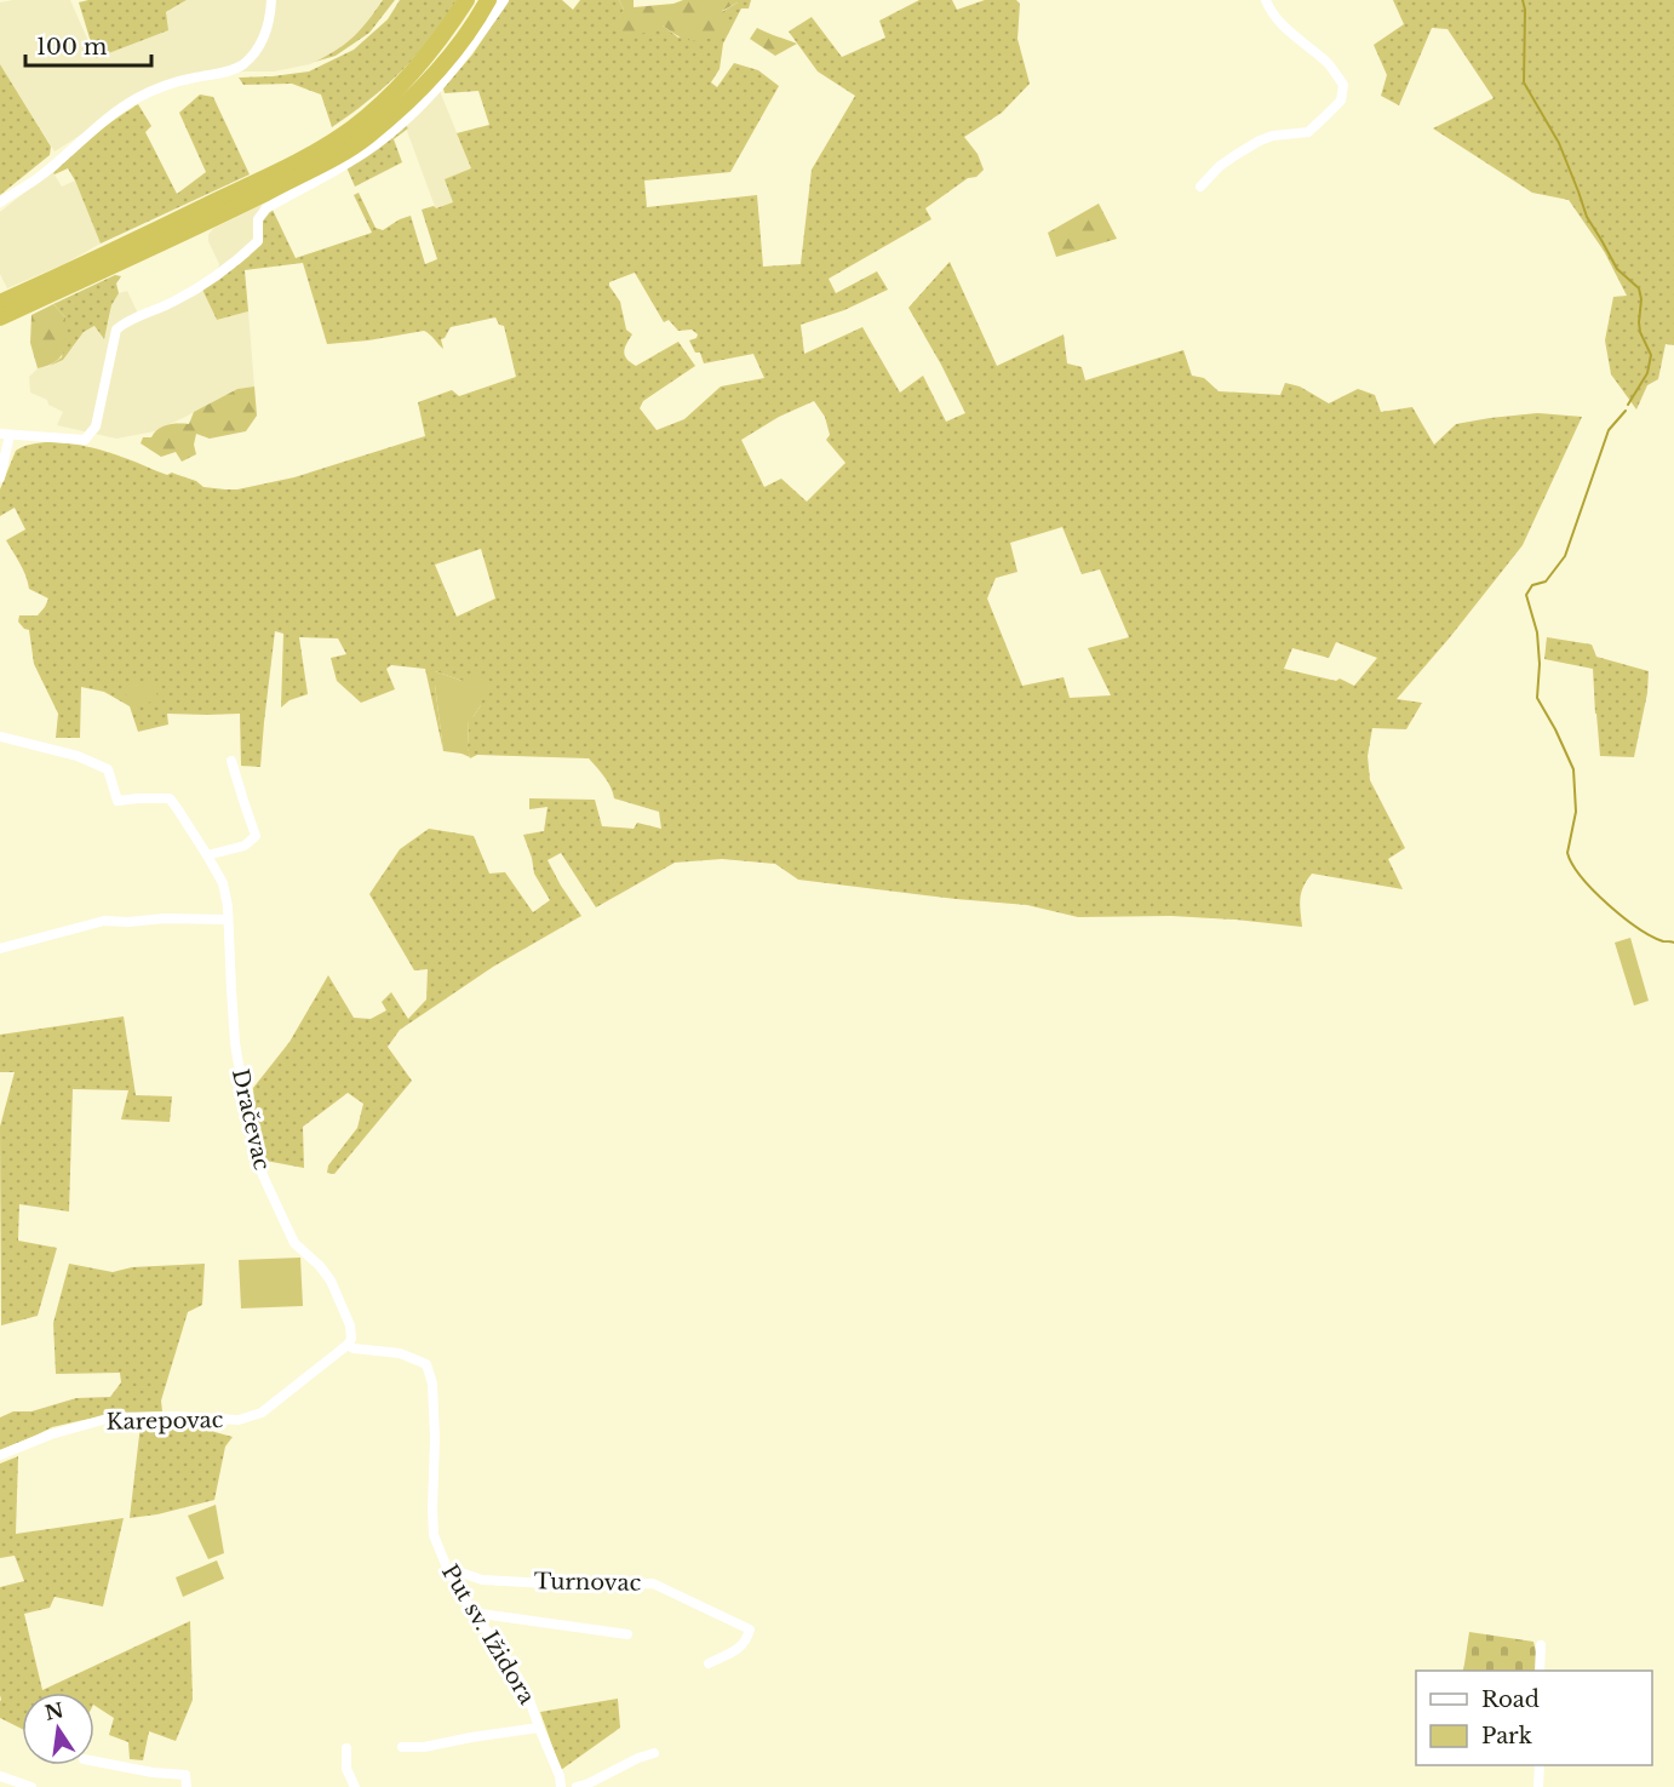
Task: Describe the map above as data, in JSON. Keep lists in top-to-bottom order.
{
  "streets": {
    "street": [
      "Dračevac",
      "Karepovac",
      "Turnovac",
      "Put sv. Ižidora"
    ]
  },
  "crossings": [
    ["Dračevac", "Karepovac"],
    ["Dračevac", "Put sv. Ižidora"],
    ["Karepovac", "Put sv. Ižidora"],
    ["Turnovac", "Put sv. Ižidora"]
  ],
  "legend": ["Road", "Park"],
  "scale_bar": "100 m",
  "north": "top"
}
